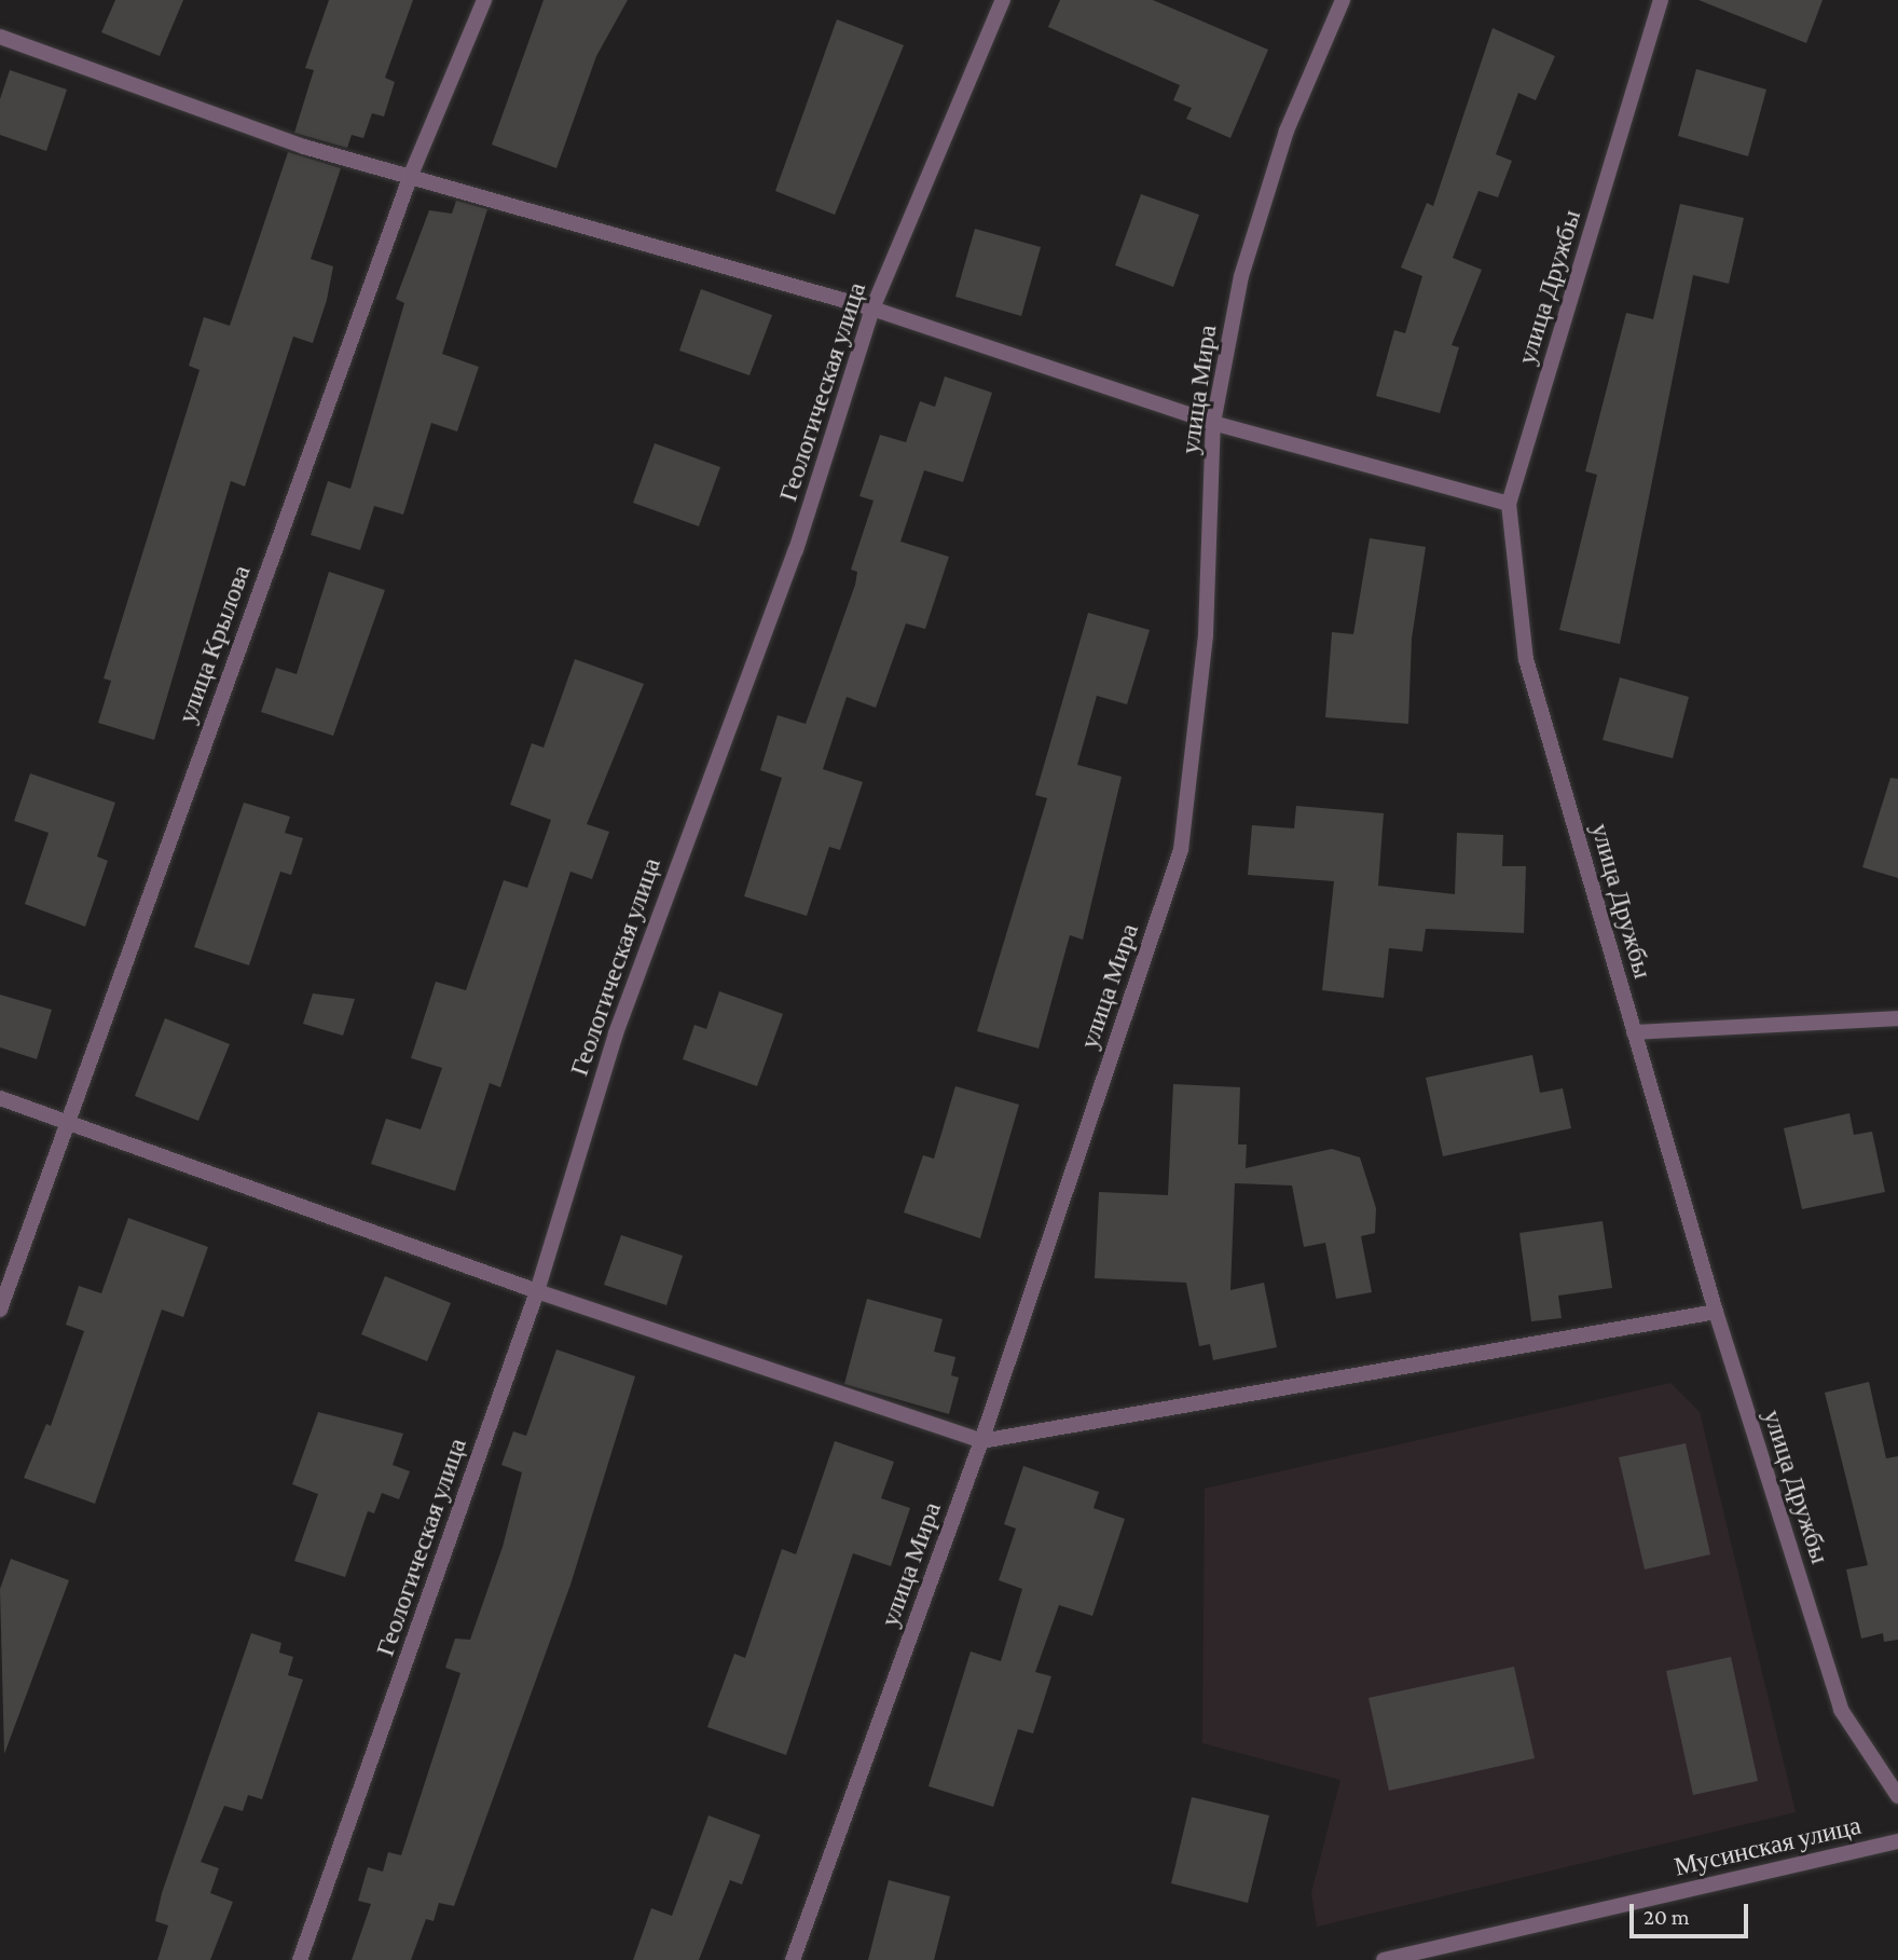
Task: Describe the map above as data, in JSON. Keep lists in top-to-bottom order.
{
  "streets": {
    "street": [
      "улица Дружбы",
      "улица Мира",
      "Геологическая улица",
      "улица Крылова",
      "Мусинская улица"
    ]
  },
  "scale_bar": "20 m"
}
